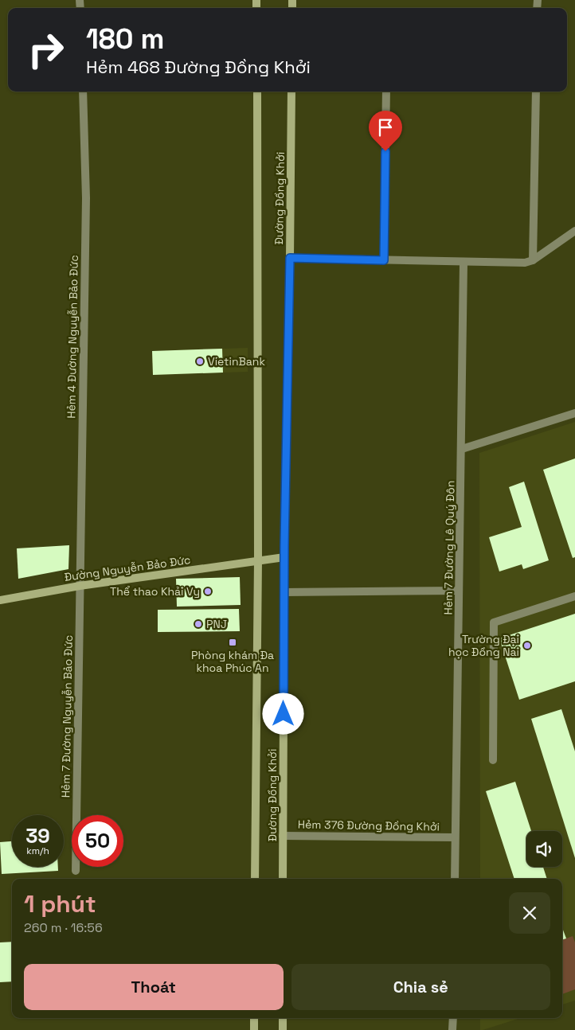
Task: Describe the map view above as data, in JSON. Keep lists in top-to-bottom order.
{
  "streets": {
    "main road": ["Đường Đồng Khởi", "Đường Nguyễn Bảo Đức"],
    "street": [
      "Hẻm 4 Đường Nguyễn Bảo Đức",
      "Hẻm 7 Đường Lê Quý Đôn",
      "Hẻm 7 Đường Nguyễn Bảo Đức",
      "Hẻm 376 Đường Đồng Khởi"
    ]
  },
  "crossings": [
    ["Đường Đồng Khởi", "Đường Nguyễn Bảo Đức"],
    ["Đường Đồng Khởi", "Hẻm 376 Đường Đồng Khởi"],
    ["Hẻm 4 Đường Nguyễn Bảo Đức", "Đường Nguyễn Bảo Đức"],
    ["Hẻm 4 Đường Nguyễn Bảo Đức", "Hẻm 7 Đường Nguyễn Bảo Đức"],
    ["Hẻm 7 Đường Lê Quý Đôn", "Hẻm 376 Đường Đồng Khởi"],
    ["Đường Nguyễn Bảo Đức", "Hẻm 7 Đường Nguyễn Bảo Đức"]
  ],
  "places": {
    "other": [
      "VietinBank",
      "Thể thao Khải Vy",
      "PNJ",
      "Trường Đại học Đồng Nai"
    ],
    "transit": ["Phòng khám Đa khoa Phúc An"]
  },
  "page": {
    "turn": ["180 m", "Hẻm 468 Đường Đồng Khởi"],
    "speed": "39 km/h",
    "limit": "50",
    "heading": ["1 phút", "260 m · 16:56"],
    "buttons": ["Thoát", "Chia sẻ"]
  }
}
